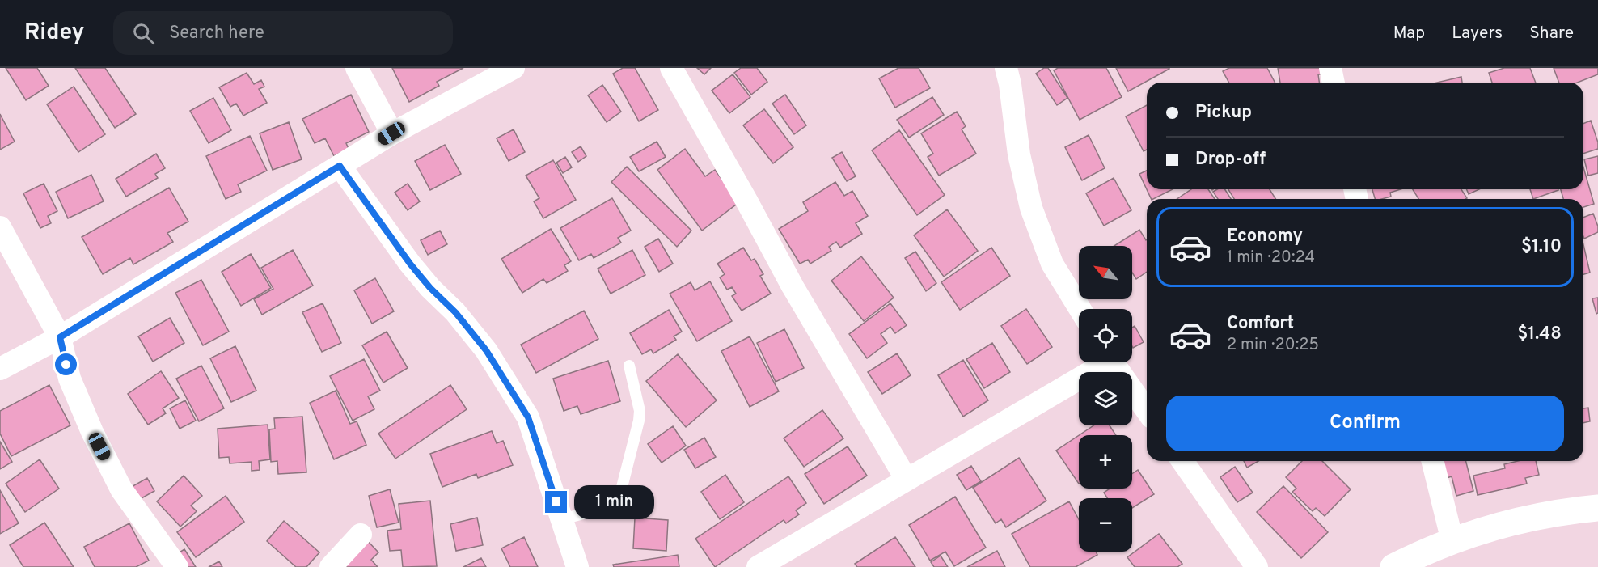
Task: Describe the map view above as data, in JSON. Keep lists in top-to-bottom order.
{
  "north": "top left",
  "page": {
    "header": "Ridey",
    "search": "Search here",
    "nav": ["Map", "Layers", "Share"],
    "banner": ["Pickup", "Drop-off"],
    "list": [
      {
        "name": "Economy",
        "note": "1 min · 20:24",
        "value": "$1.10"
      },
      {
        "name": "Comfort",
        "note": "2 min · 20:25",
        "value": "$1.48"
      }
    ],
    "map_buttons": ["+", "−"],
    "buttons": "Confirm",
    "bubble": "1 min"
  }
}
